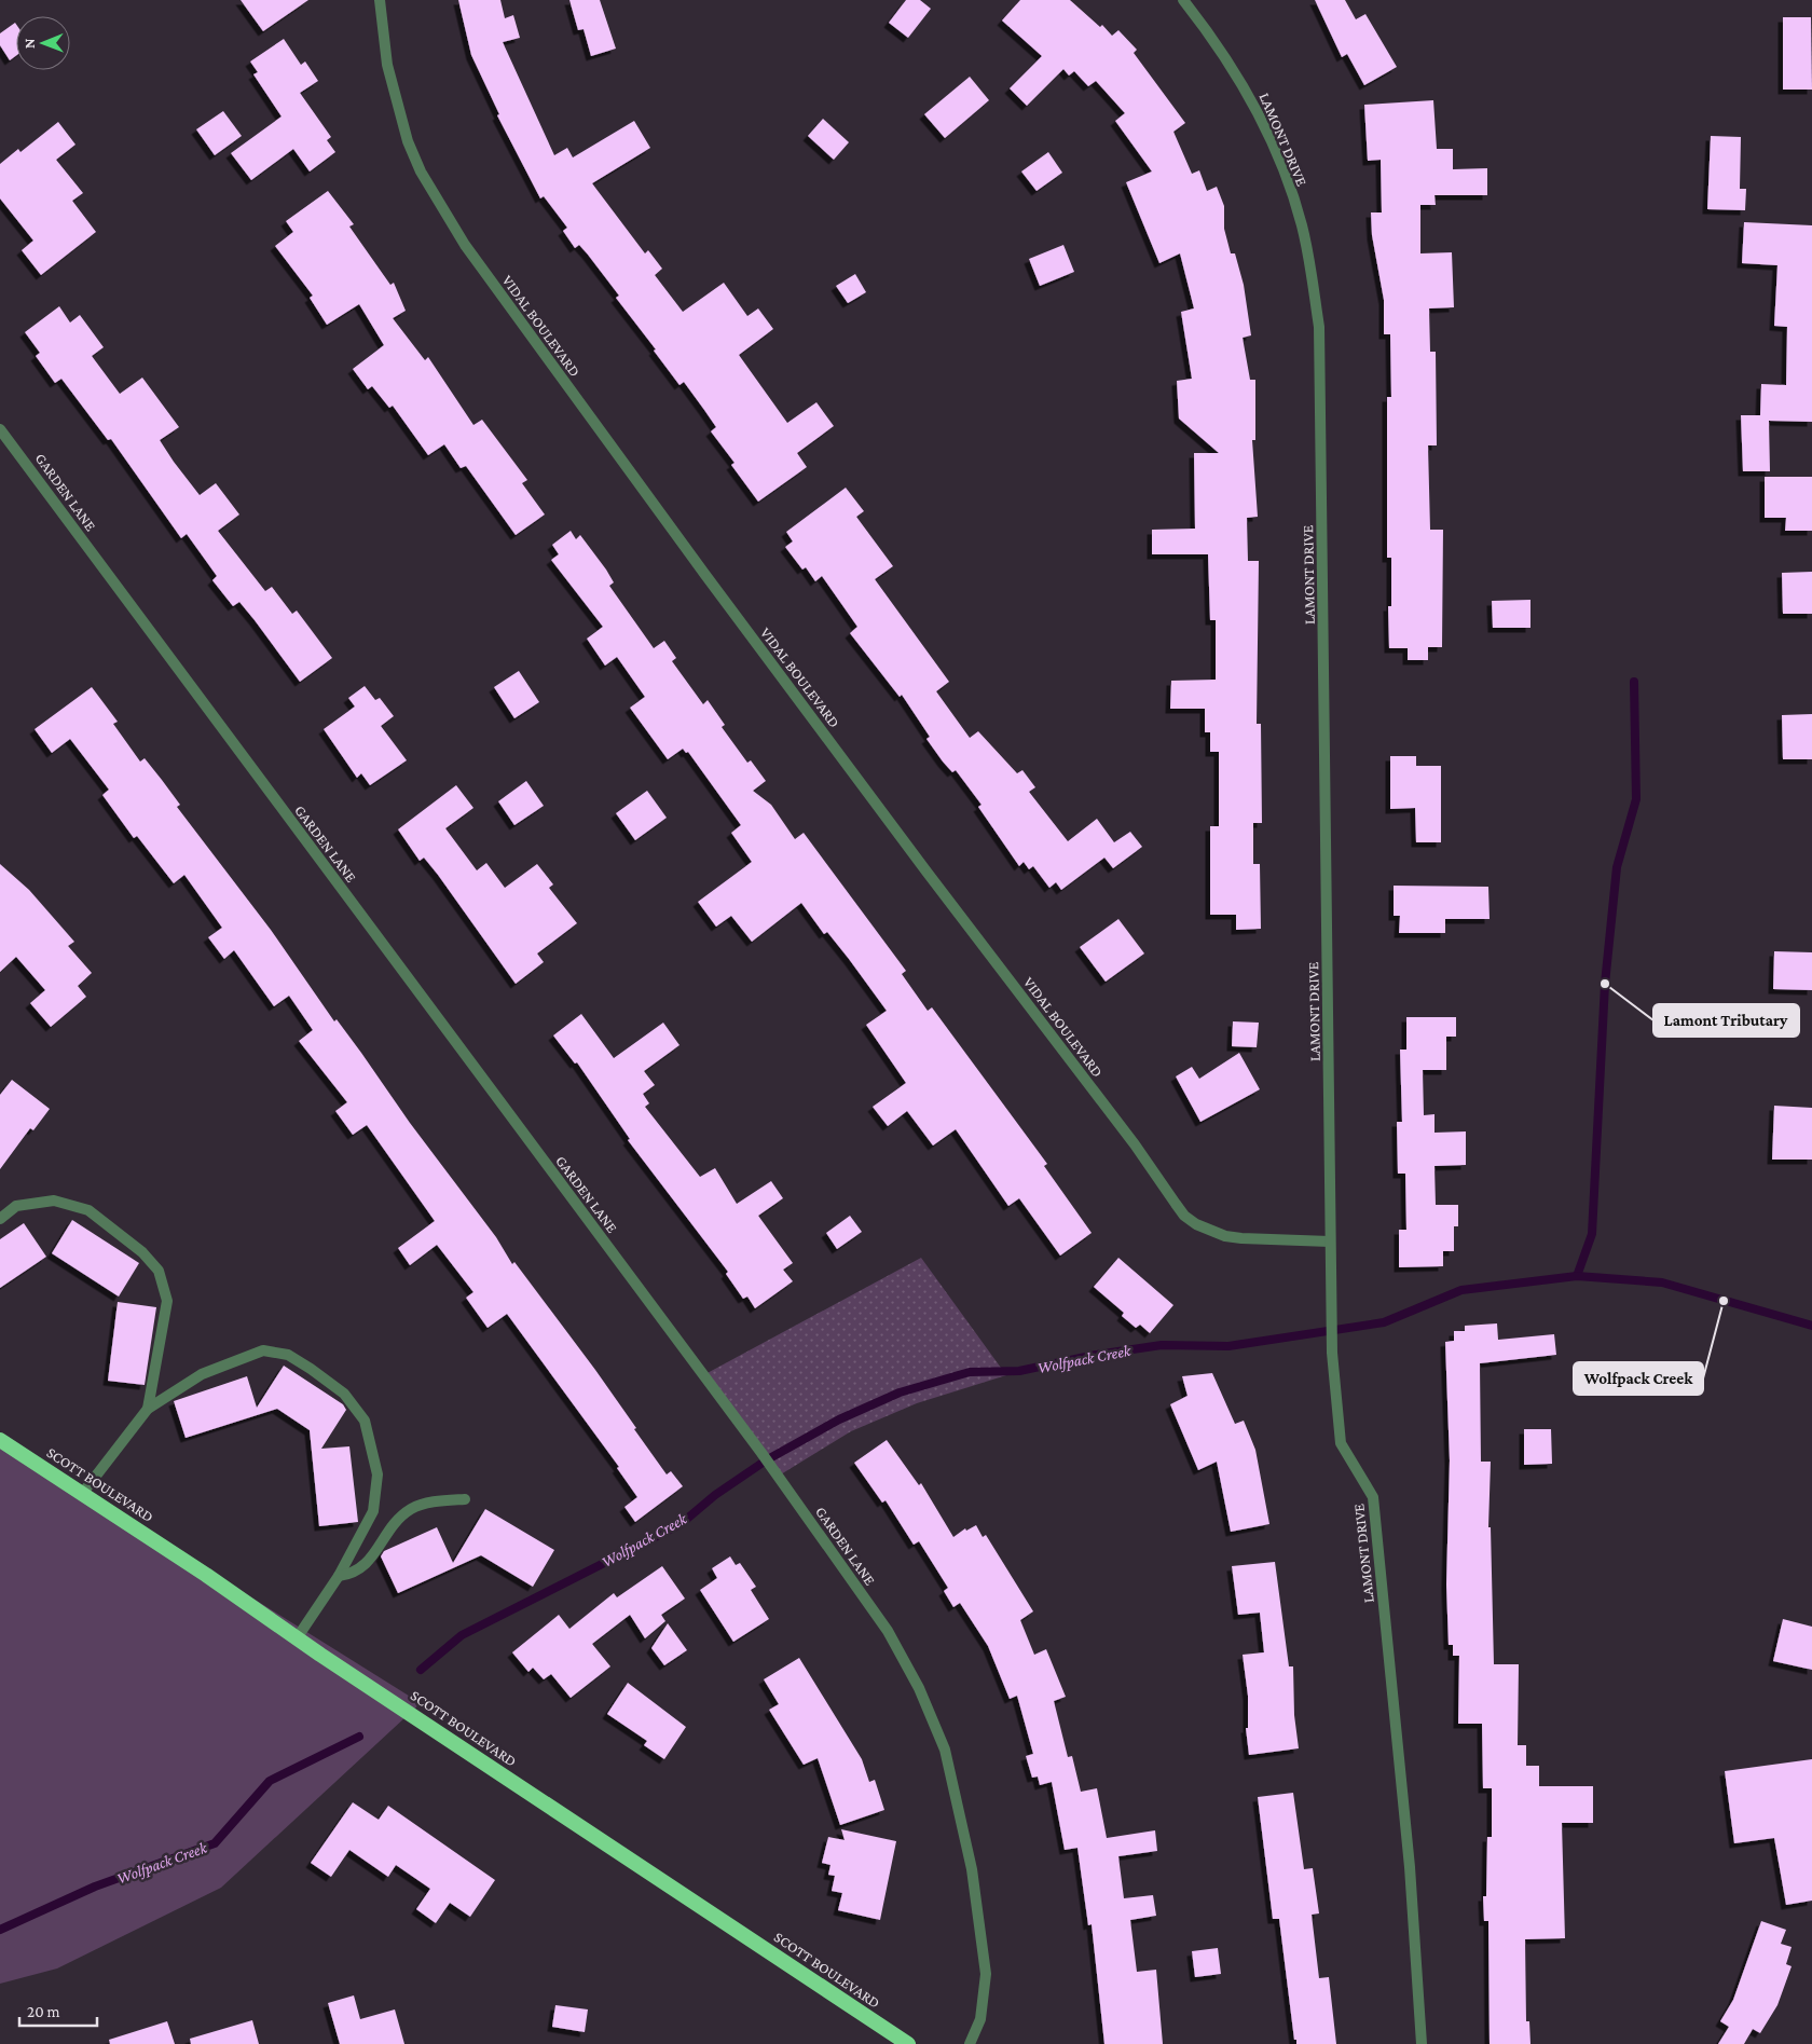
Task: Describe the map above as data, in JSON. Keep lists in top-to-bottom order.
{
  "streets": {
    "highway": ["SCOTT BOULEVARD"],
    "street": ["LAMONT DRIVE", "VIDAL BOULEVARD", "GARDEN LANE"]
  },
  "crossings": [
    ["LAMONT DRIVE", "VIDAL BOULEVARD"]
  ],
  "water": ["Wolfpack Creek"],
  "places": ["Lamont Tributary", "Wolfpack Creek"],
  "scale_bar": "20 m",
  "north": "left"
}
